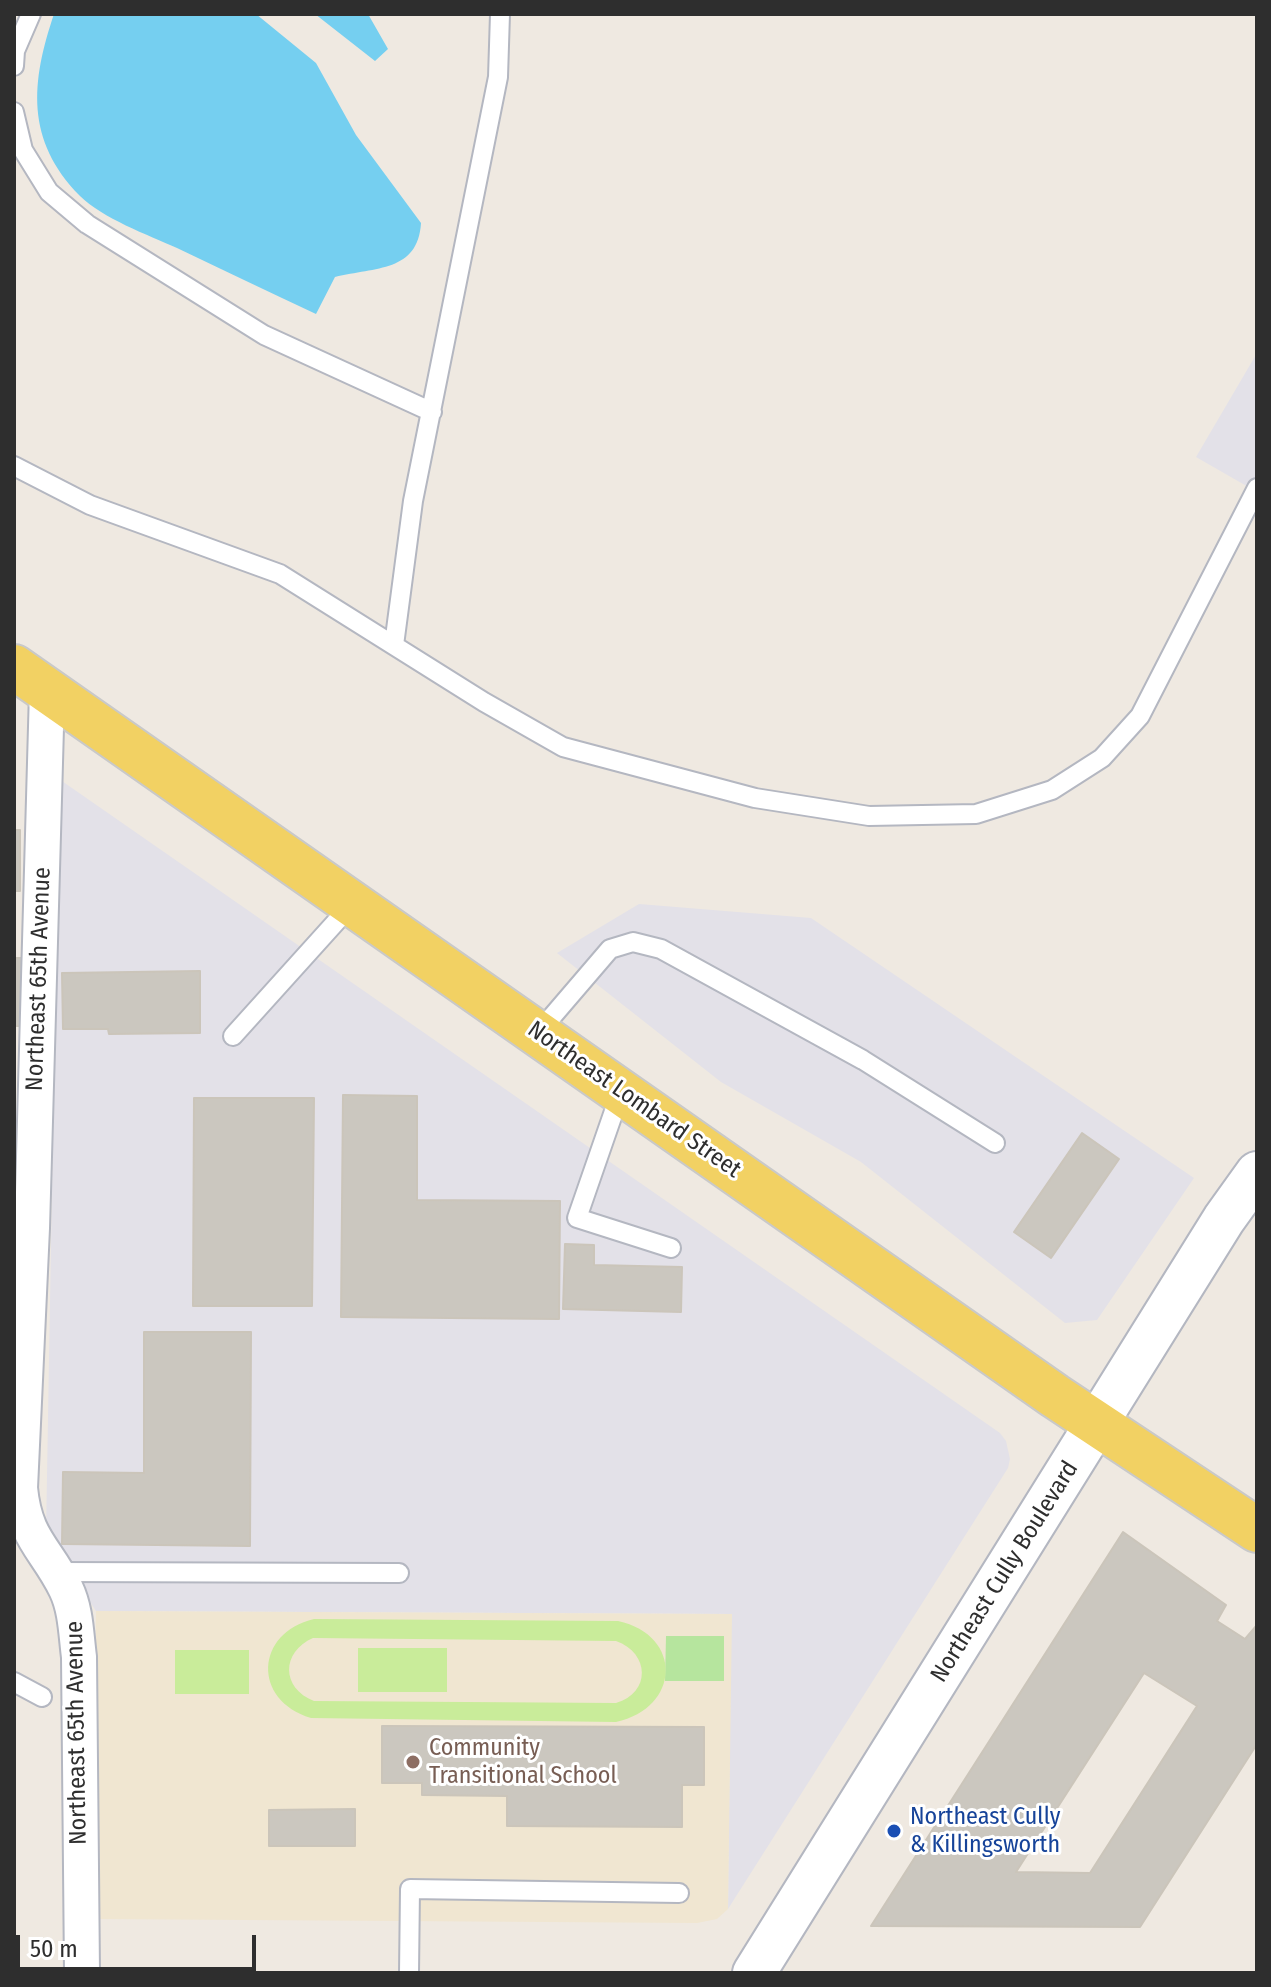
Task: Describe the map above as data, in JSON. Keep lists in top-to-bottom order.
{
  "streets": {
    "main road": ["Northeast Lombard Street"],
    "street": ["Northeast 65th Avenue", "Northeast Cully Boulevard"]
  },
  "crossings": [
    ["Northeast 65th Avenue", "Northeast Lombard Street"],
    ["Northeast Lombard Street", "Northeast Cully Boulevard"]
  ],
  "places": ["Community Transitional School", "Northeast Cully & Killingsworth"],
  "scale_bar": "50 m"
}
